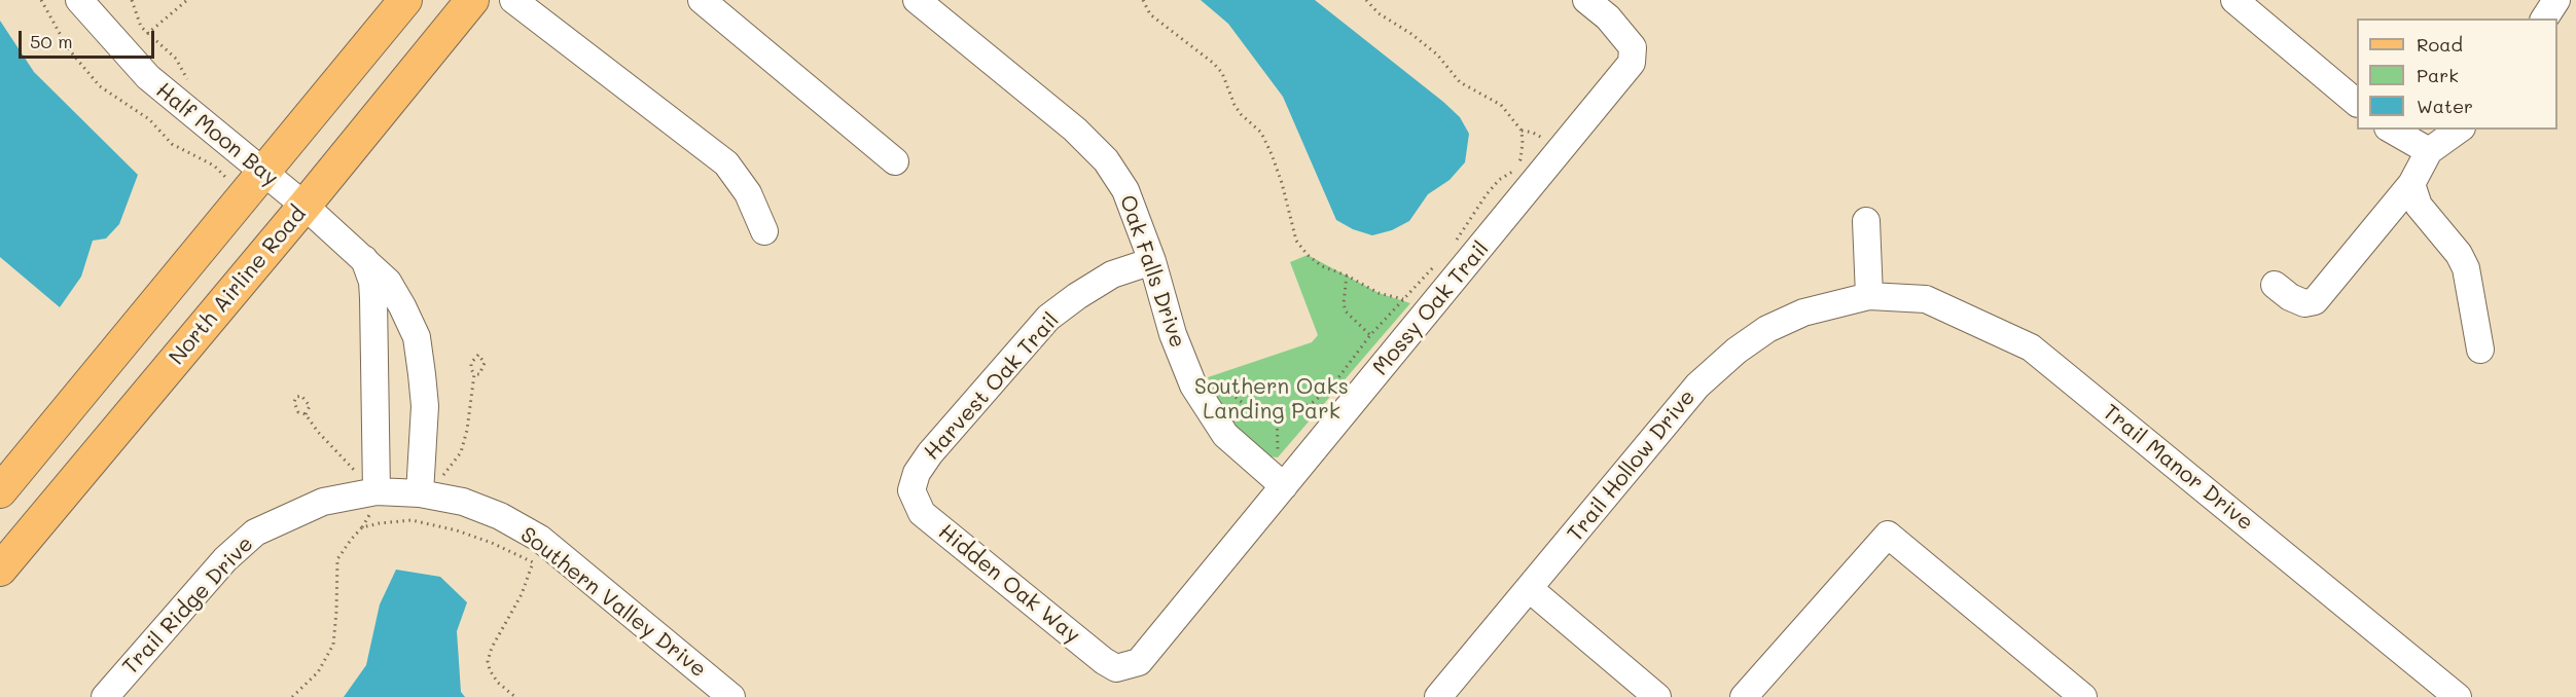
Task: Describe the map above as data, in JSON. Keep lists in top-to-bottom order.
{
  "streets": {
    "main road": ["North Airline Road"],
    "street": [
      "Half Moon Bay",
      "Oak Falls Drive",
      "Mossy Oak Trail",
      "Harvest Oak Trail",
      "Trail Hollow Drive",
      "Trail Manor Drive",
      "Hidden Oak Way",
      "Southern Valley Drive",
      "Trail Ridge Drive"
    ]
  },
  "crossings": [
    ["Half Moon Bay", "North Airline Road"],
    ["Half Moon Bay", "Southern Valley Drive"],
    ["Half Moon Bay", "Trail Ridge Drive"],
    ["Oak Falls Drive", "Mossy Oak Trail"],
    ["Oak Falls Drive", "Harvest Oak Trail"],
    ["Mossy Oak Trail", "Hidden Oak Way"],
    ["Harvest Oak Trail", "Hidden Oak Way"],
    ["Trail Hollow Drive", "Trail Manor Drive"],
    ["Southern Valley Drive", "Trail Ridge Drive"]
  ],
  "parks": ["Southern Oaks Landing Park"],
  "legend": ["Road", "Park", "Water"],
  "scale_bar": "50 m"
}
